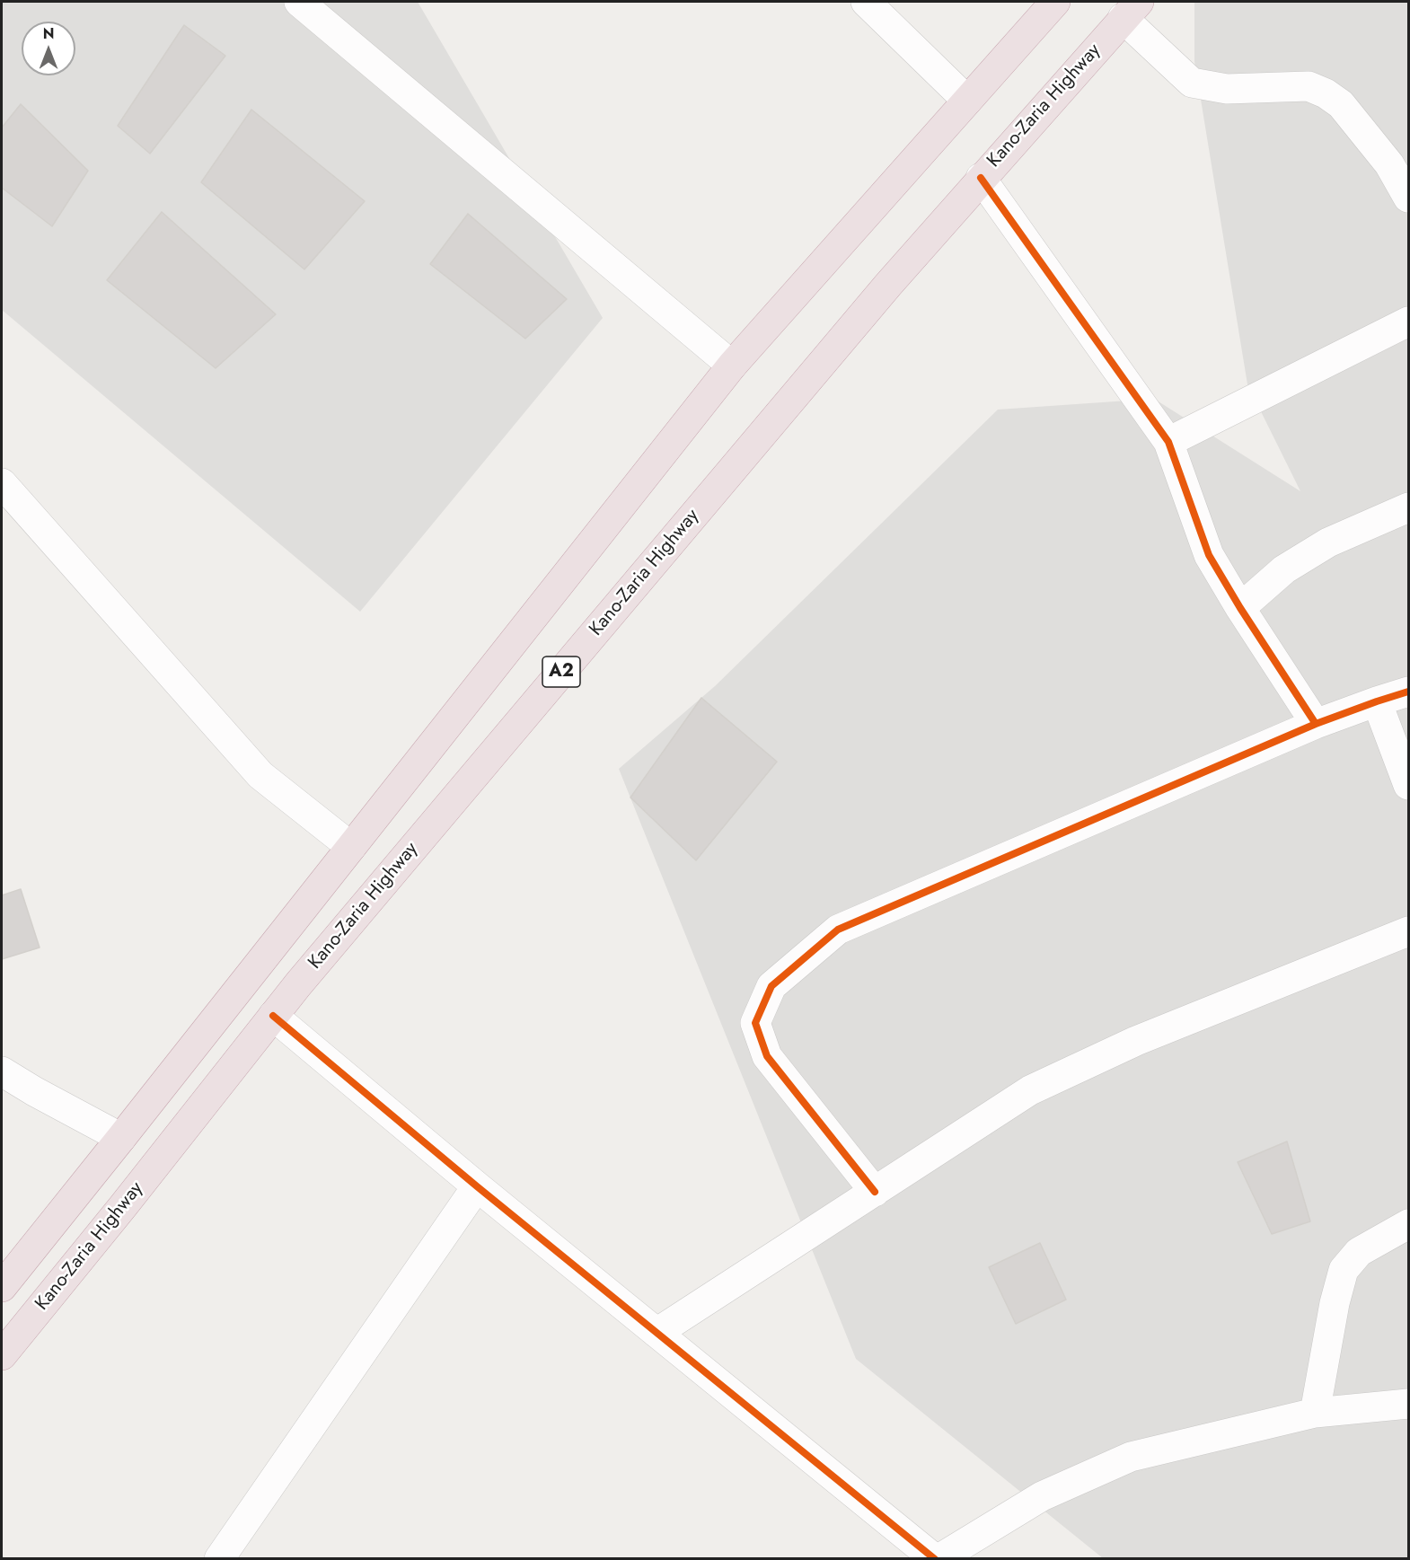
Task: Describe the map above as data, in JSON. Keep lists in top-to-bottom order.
{
  "streets": {
    "highway": ["Kano-Zaria Highway", "A2"]
  },
  "north": "top"
}
